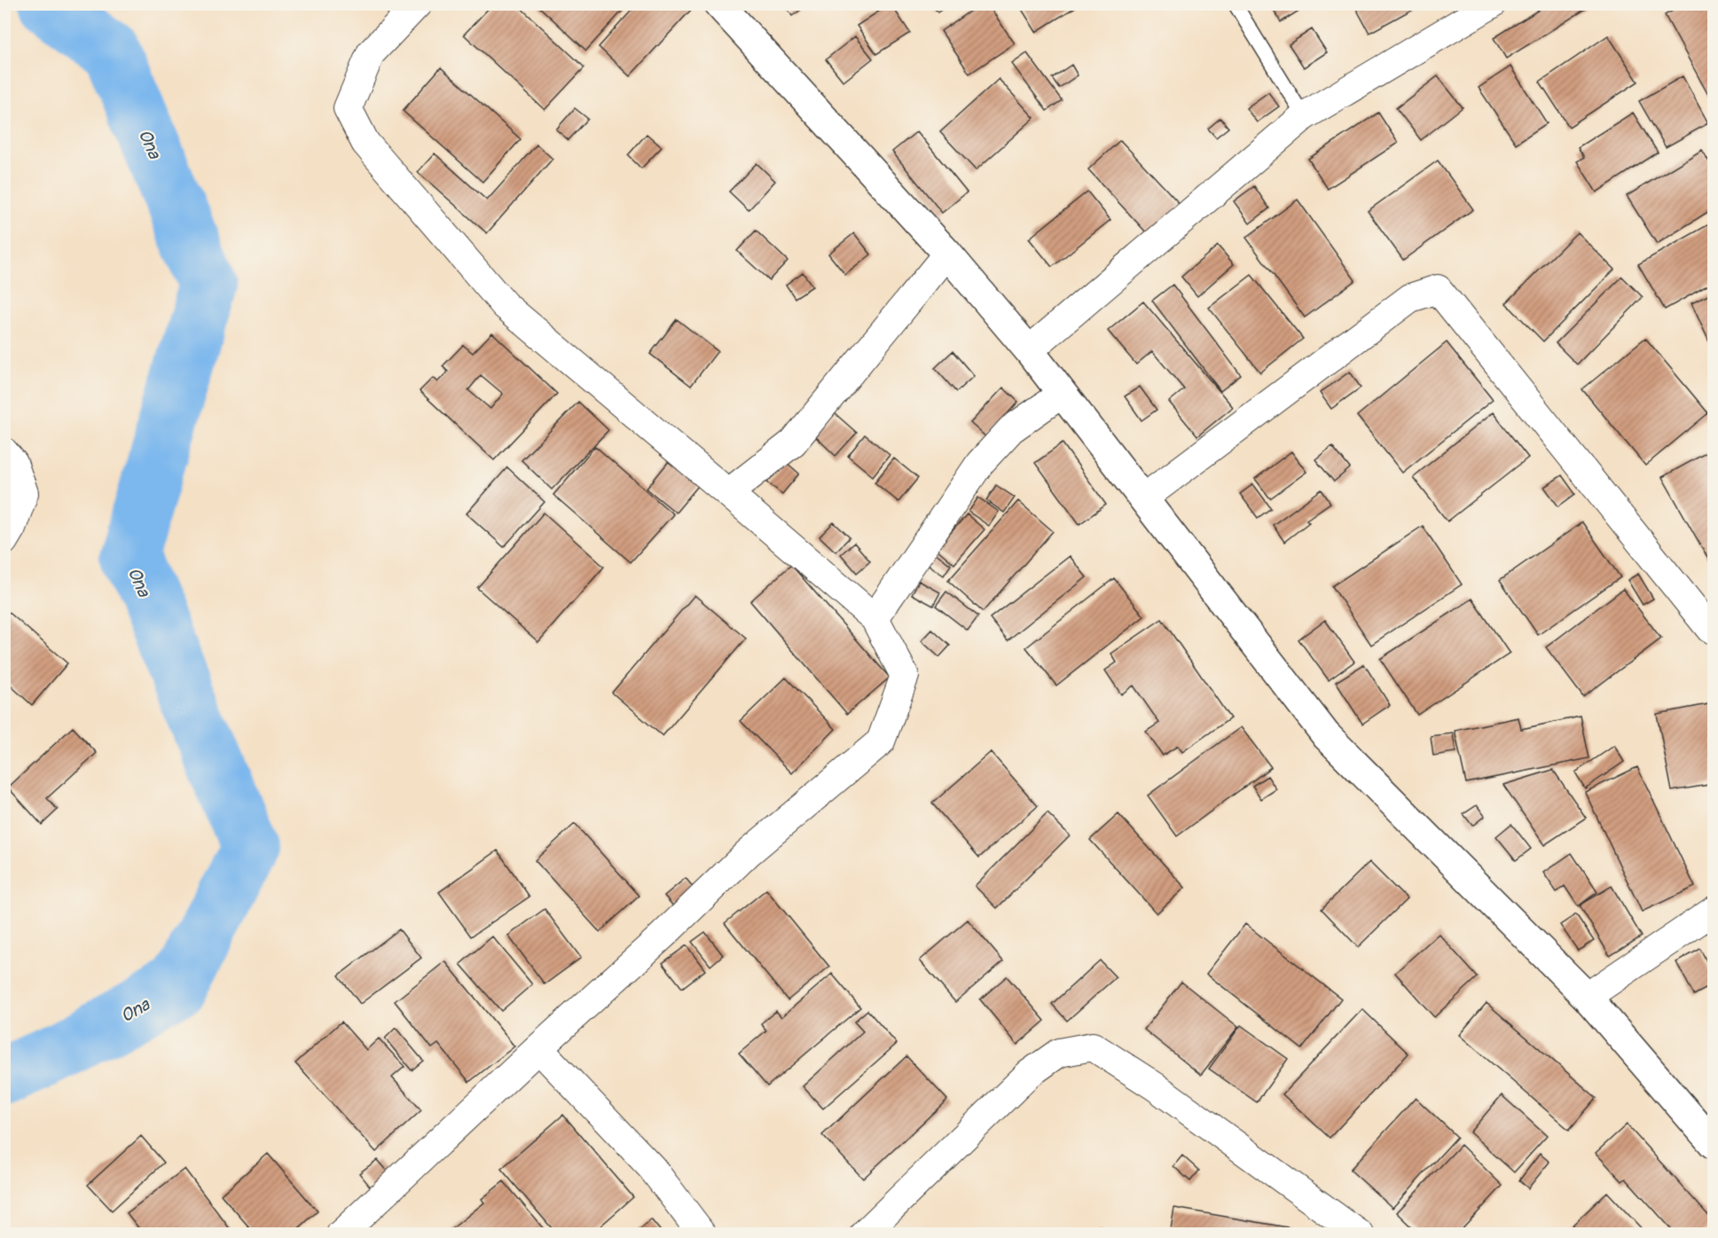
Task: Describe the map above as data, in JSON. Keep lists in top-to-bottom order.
{
  "water": ["Ona"]
}
